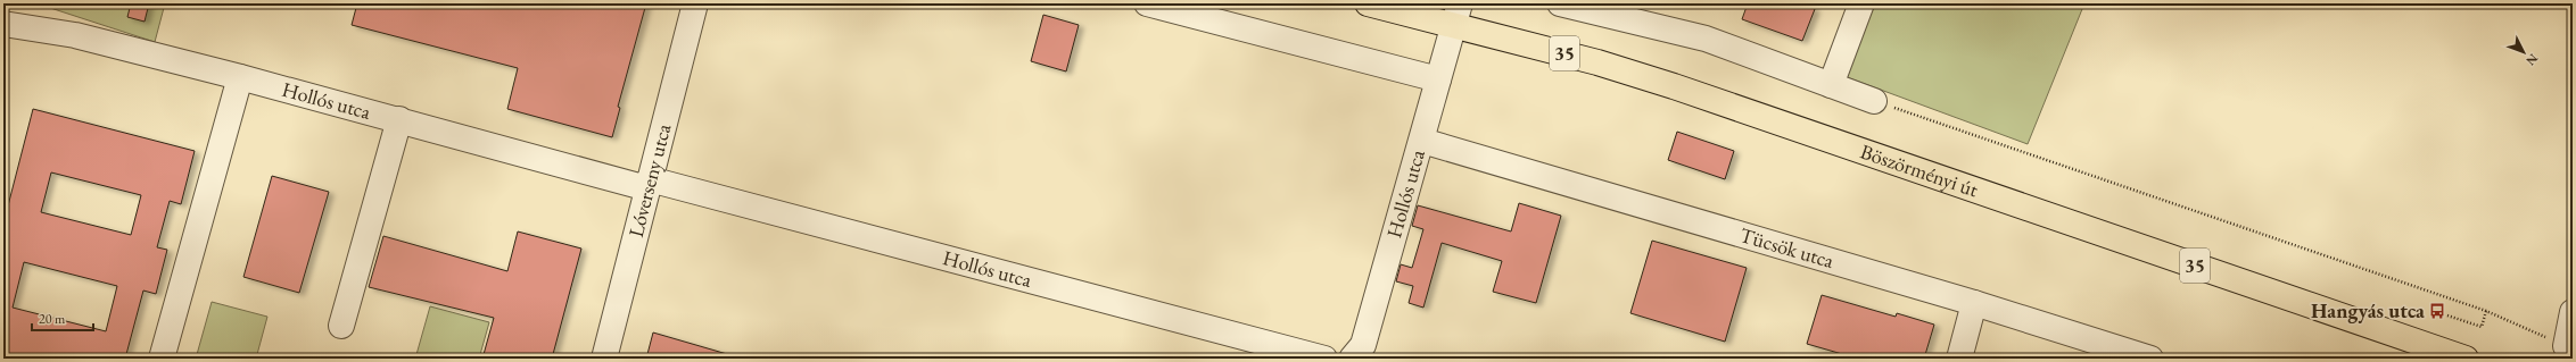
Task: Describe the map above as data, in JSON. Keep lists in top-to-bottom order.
{
  "streets": {
    "main road": ["35", "Böszörményi út"],
    "street": ["Hollós utca", "Lóverseny utca", "Tücsök utca"]
  },
  "crossings": [
    ["Hollós utca", "Böszörményi út"],
    ["Hollós utca", "Lóverseny utca"],
    ["Hollós utca", "Tücsök utca"]
  ],
  "places": {
    "bus stop": ["Hangyás utca"]
  },
  "scale_bar": "20 m",
  "north": "bottom right"
}
